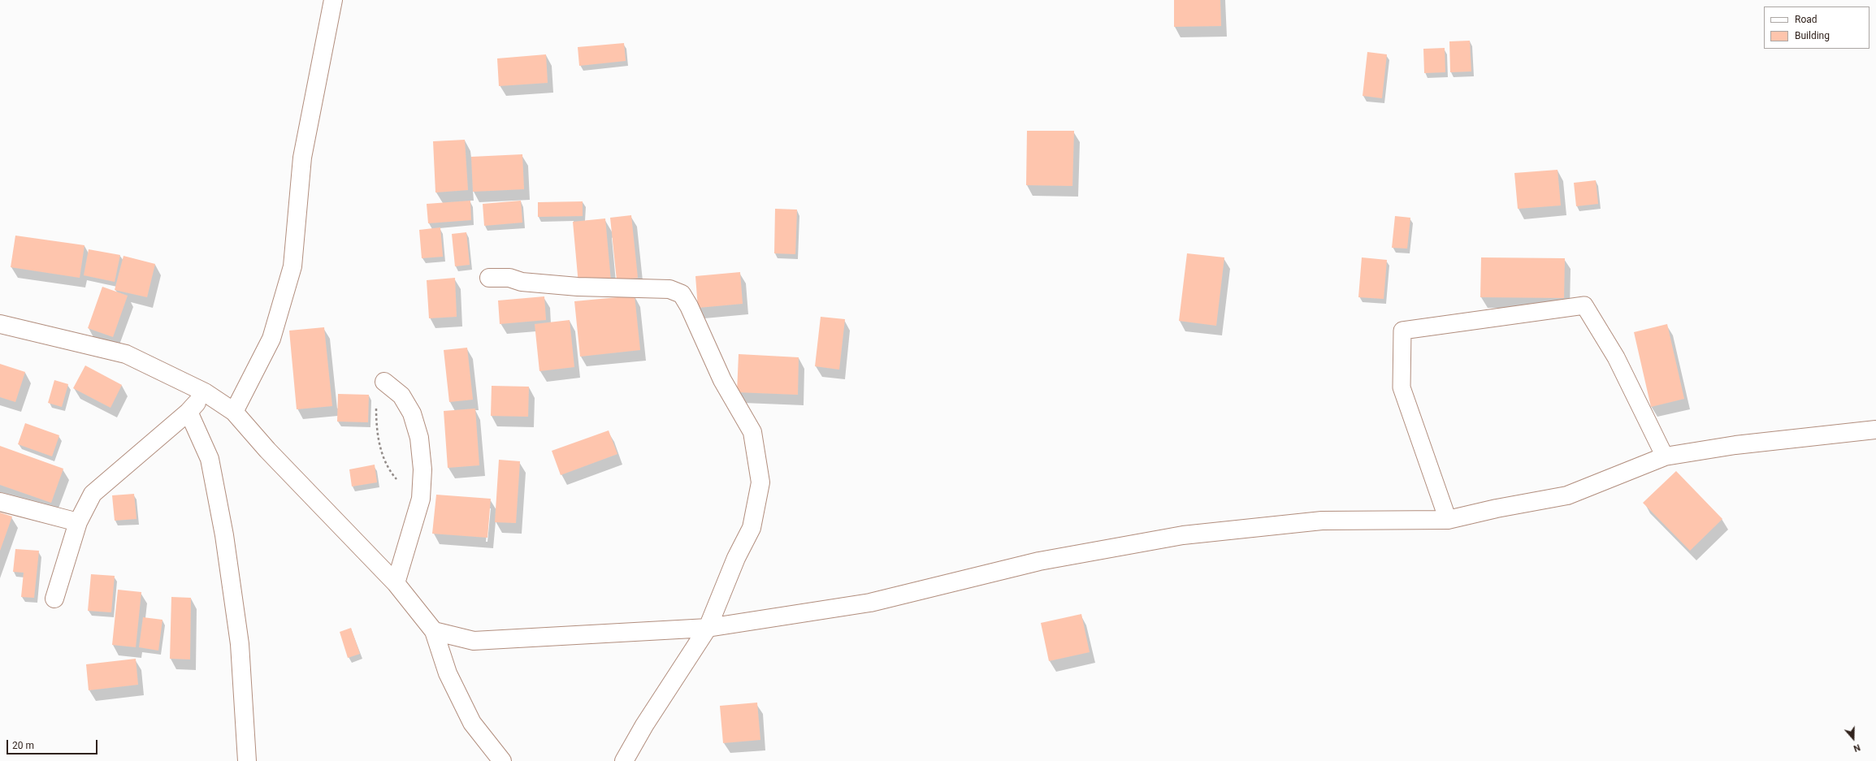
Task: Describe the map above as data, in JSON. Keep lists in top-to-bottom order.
{
  "legend": ["Road", "Building"],
  "scale_bar": "20 m",
  "north": "bottom"
}
